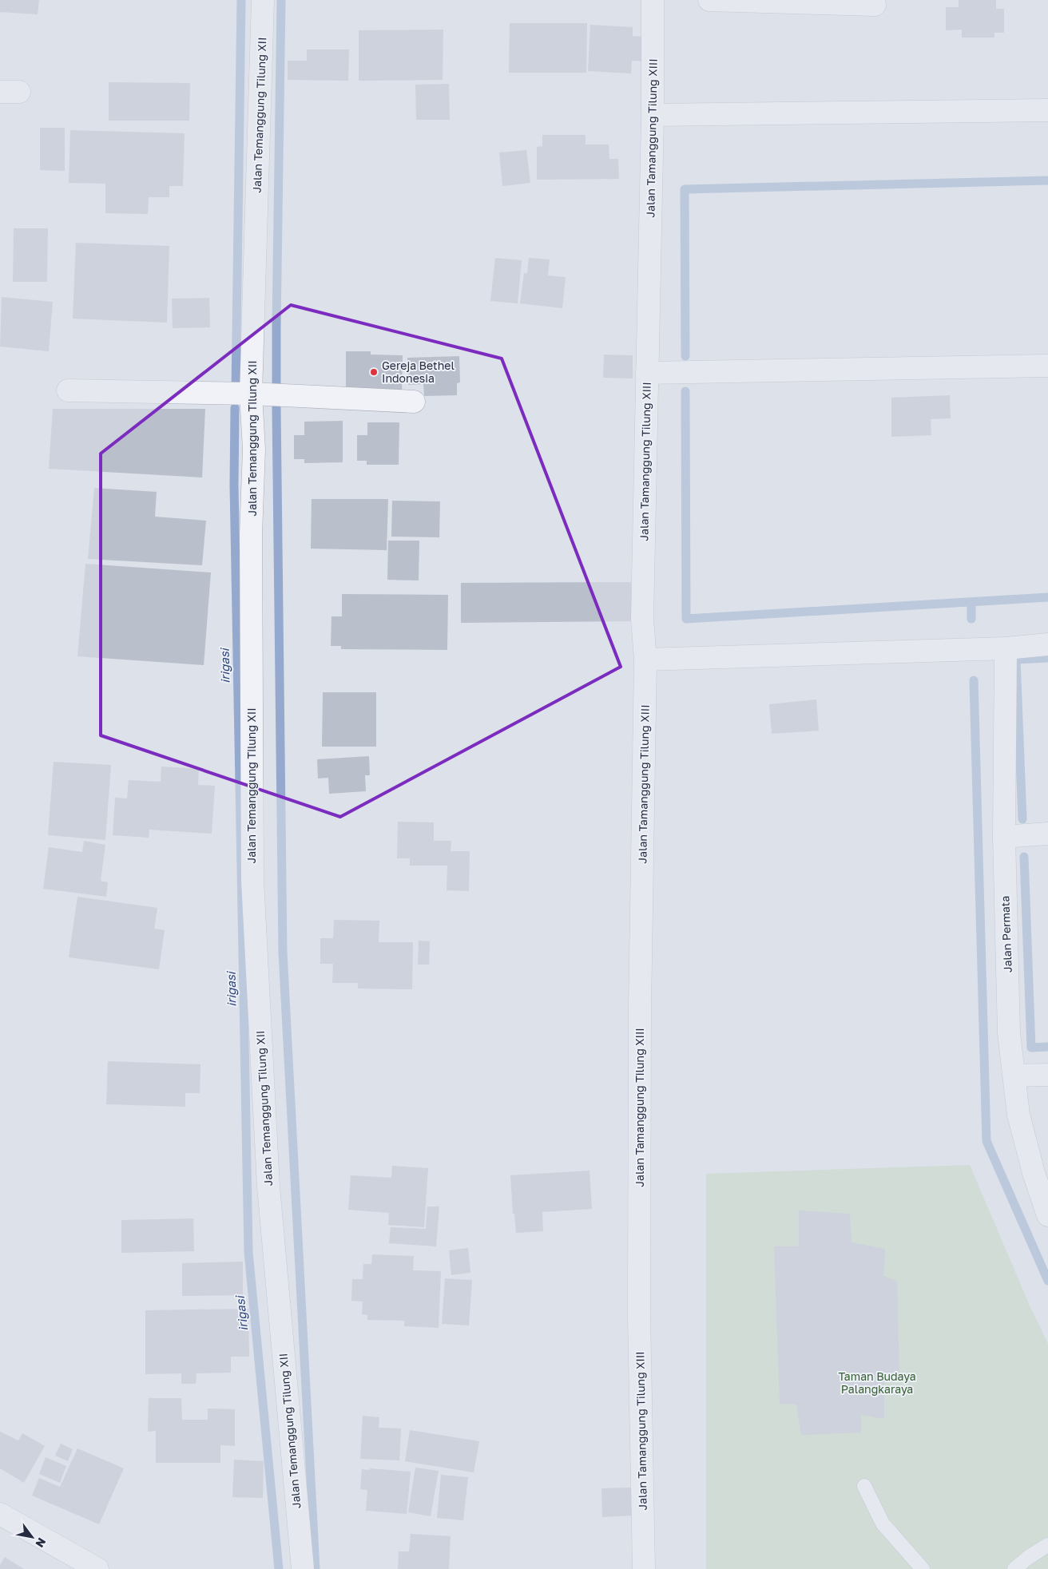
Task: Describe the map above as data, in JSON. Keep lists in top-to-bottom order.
{
  "streets": {
    "street": ["Jalan Temanggung Tilung XII", "Jalan Tamanggung Tilung XIII", "Jalan Permata"]
  },
  "water": ["irigasi"],
  "parks": ["Taman Budaya Palangkaraya"],
  "places": ["Gereja Bethel Indonesia"],
  "north": "bottom right"
}
